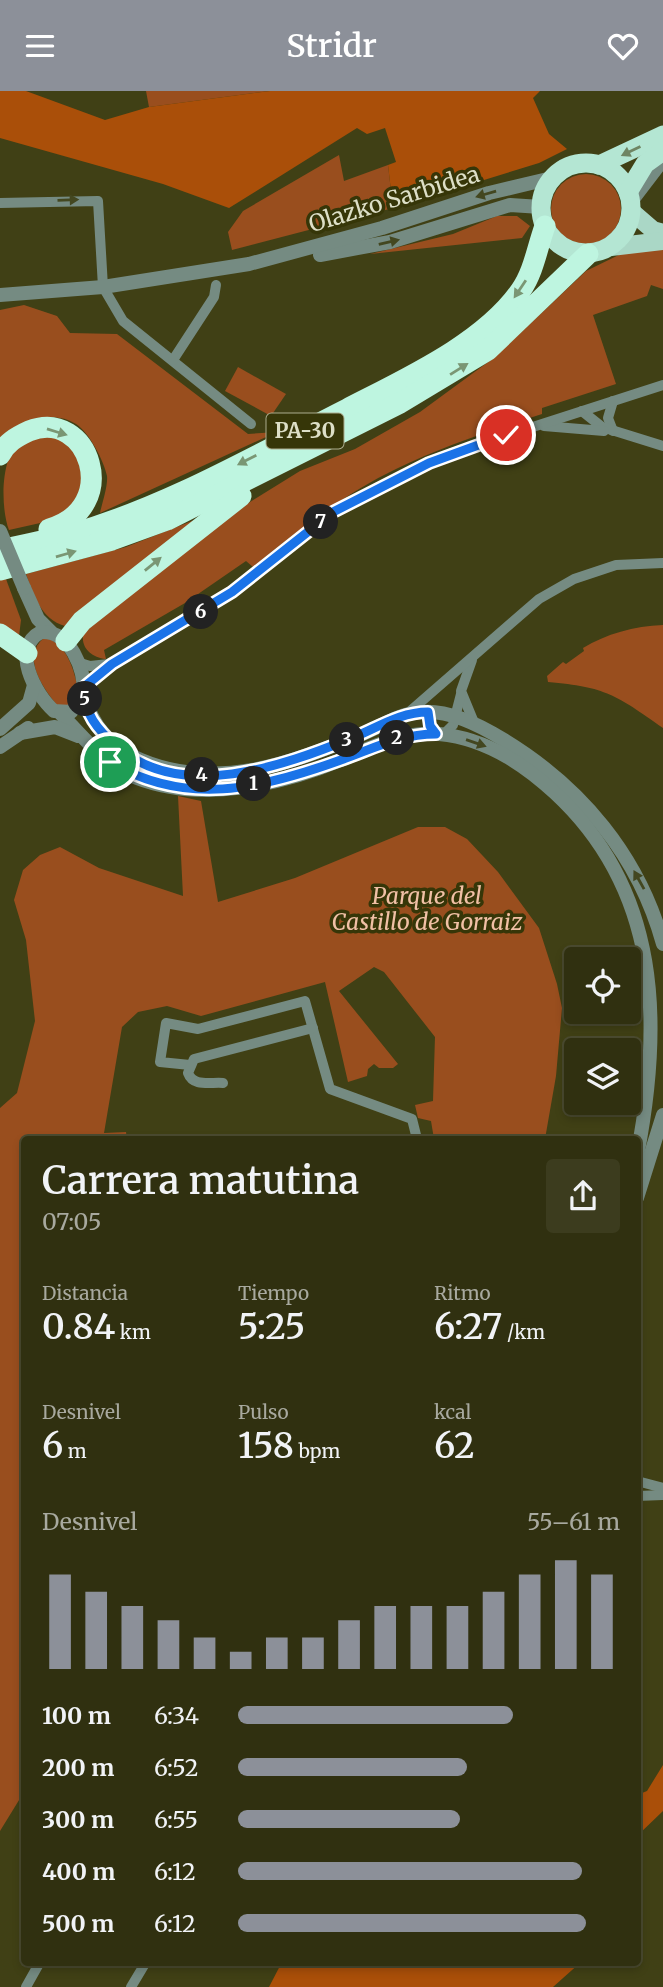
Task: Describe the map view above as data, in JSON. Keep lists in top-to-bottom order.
{
  "streets": {
    "highway": ["PA-30"],
    "street": ["Olazko Sarbidea"]
  },
  "crossings": [
    ["Olazko Sarbidea", "PA-30"]
  ],
  "parks": ["Parque del Castillo de Gorraiz"],
  "page": {
    "header": "Stridr",
    "pins": [
      "7",
      "6",
      "5",
      "2",
      "3",
      "4",
      "1"
    ],
    "heading": ["Carrera matutina", "07:05"],
    "stats": [
      ["Distancia", "0.84 km"],
      ["Tiempo", "5:25"],
      ["Ritmo", "6:27 /km"],
      ["Desnivel", "6 m"],
      ["Pulso", "158 bpm"],
      ["kcal", "62"]
    ],
    "chart": ["Desnivel", "55–61 m"],
    "list": [
      {
        "name": "100 m",
        "note": "6:34"
      },
      {
        "name": "200 m",
        "note": "6:52"
      },
      {
        "name": "300 m",
        "note": "6:55"
      },
      {
        "name": "400 m",
        "note": "6:12"
      },
      {
        "name": "500 m",
        "note": "6:12"
      }
    ]
  }
}
